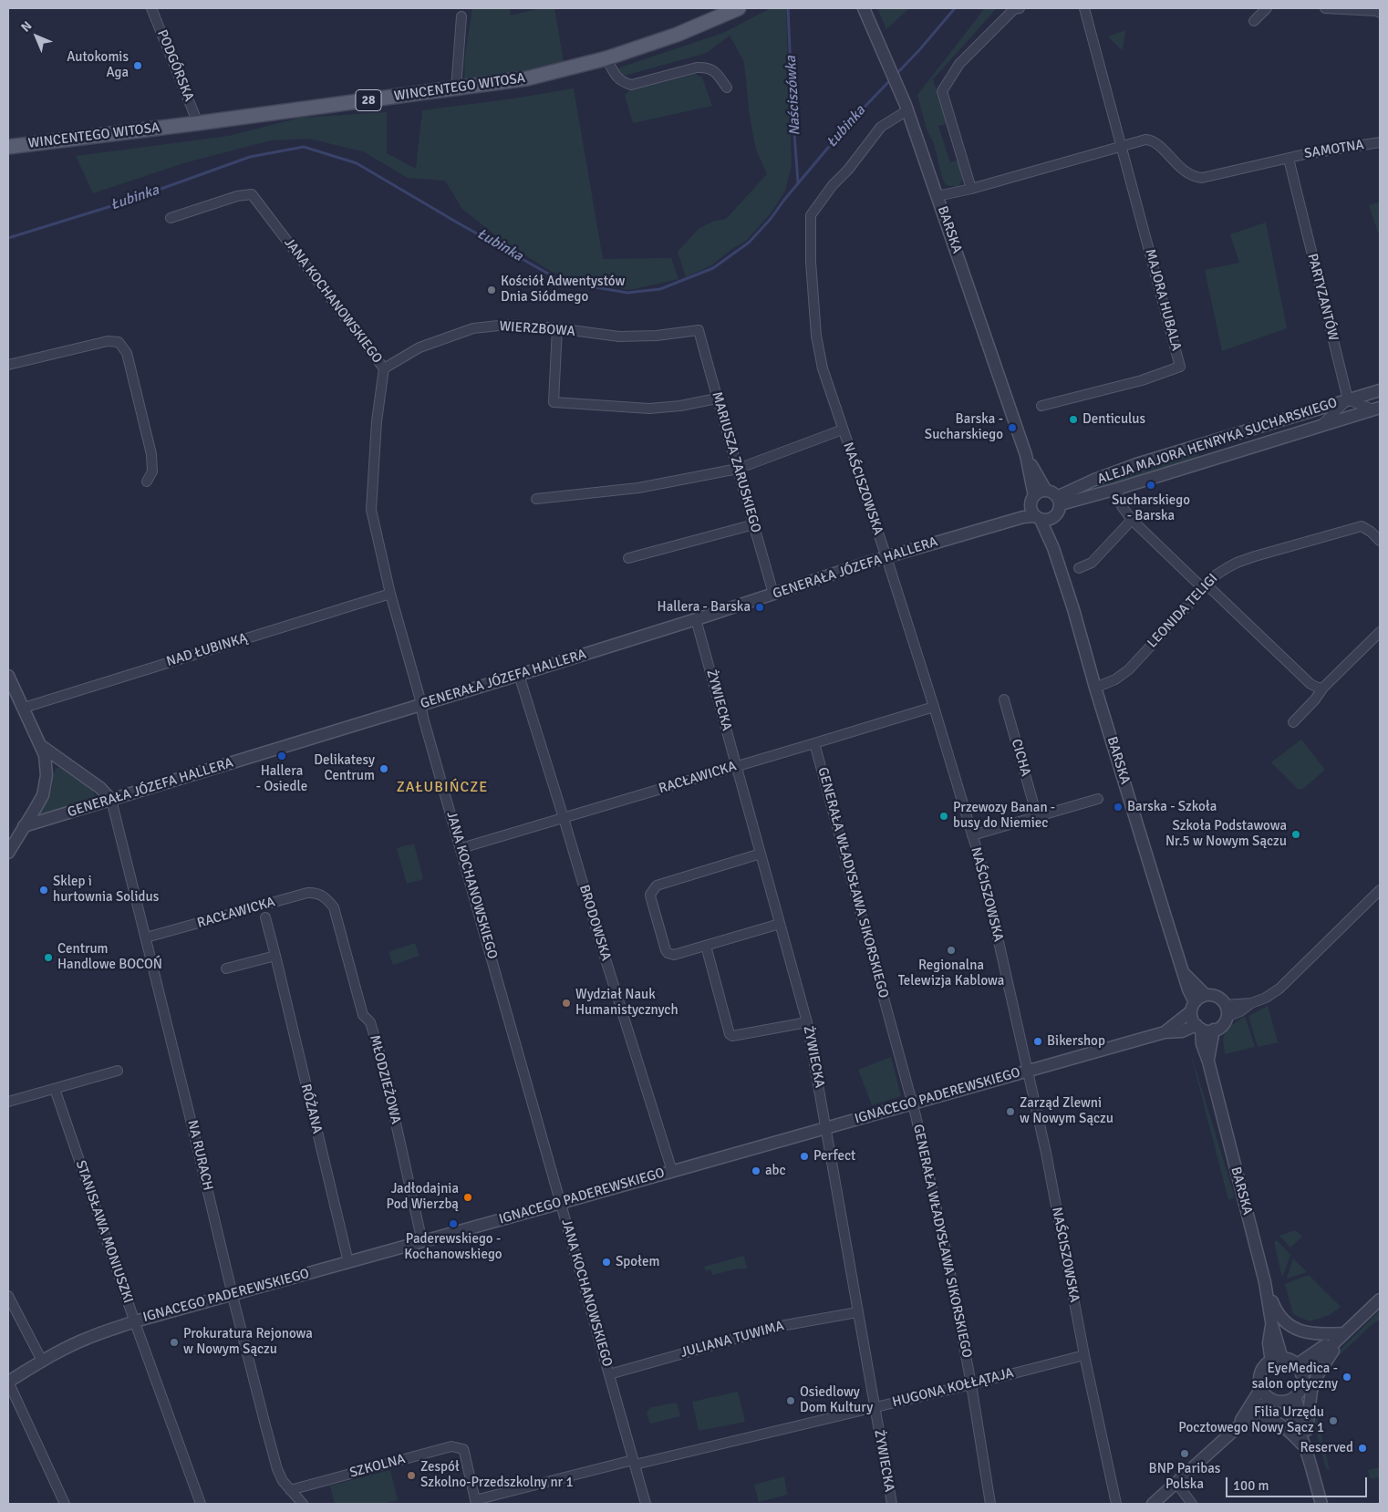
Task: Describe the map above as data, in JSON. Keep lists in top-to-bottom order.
{
  "streets": {
    "main road": ["WINCENTEGO WITOSA", "28"],
    "street": [
      "PODGÓRSKA",
      "SAMOTNA",
      "BARSKA",
      "PARTYZANTÓW",
      "MAJORA HUBALA",
      "JANA KOCHANOWSKIEGO",
      "WIERZBOWA",
      "ALEJA MAJORA HENRYKA SUCHARSKIEGO",
      "MARIUSZA ZARUSKIEGO",
      "NAŚCISZOWSKA",
      "GENERAŁA JÓZEFA HALLERA",
      "LEONIDA TELIGI",
      "NAD ŁUBINKĄ",
      "ŻYWIECKA",
      "CICHA",
      "RACŁAWICKA",
      "GENERAŁA WŁADYSŁAWA SIKORSKIEGO",
      "BRODOWSKA",
      "MŁODZIEŻOWA",
      "IGNACEGO PADEREWSKIEGO",
      "RÓŻANA",
      "NA RURACH",
      "STANISŁAWA MONIUSZKI",
      "JULIANA TUWIMA",
      "HUGONA KOŁŁĄTAJA",
      "SZKOLNA"
    ]
  },
  "crossings": [
    ["PODGÓRSKA", "WINCENTEGO WITOSA"],
    ["SAMOTNA", "PARTYZANTÓW"],
    ["SAMOTNA", "MAJORA HUBALA"],
    ["BARSKA", "ALEJA MAJORA HENRYKA SUCHARSKIEGO"],
    ["BARSKA", "NAŚCISZOWSKA"],
    ["BARSKA", "GENERAŁA JÓZEFA HALLERA"],
    ["BARSKA", "LEONIDA TELIGI"],
    ["BARSKA", "IGNACEGO PADEREWSKIEGO"],
    ["PARTYZANTÓW", "ALEJA MAJORA HENRYKA SUCHARSKIEGO"],
    ["JANA KOCHANOWSKIEGO", "WIERZBOWA"],
    ["JANA KOCHANOWSKIEGO", "GENERAŁA JÓZEFA HALLERA"],
    ["JANA KOCHANOWSKIEGO", "NAD ŁUBINKĄ"],
    ["JANA KOCHANOWSKIEGO", "RACŁAWICKA"],
    ["JANA KOCHANOWSKIEGO", "IGNACEGO PADEREWSKIEGO"],
    ["JANA KOCHANOWSKIEGO", "JULIANA TUWIMA"],
    ["JANA KOCHANOWSKIEGO", "HUGONA KOŁŁĄTAJA"],
    ["WIERZBOWA", "MARIUSZA ZARUSKIEGO"],
    ["ALEJA MAJORA HENRYKA SUCHARSKIEGO", "GENERAŁA JÓZEFA HALLERA"],
    ["MARIUSZA ZARUSKIEGO", "GENERAŁA JÓZEFA HALLERA"],
    ["NAŚCISZOWSKA", "GENERAŁA JÓZEFA HALLERA"],
    ["NAŚCISZOWSKA", "RACŁAWICKA"],
    ["NAŚCISZOWSKA", "IGNACEGO PADEREWSKIEGO"],
    ["NAŚCISZOWSKA", "HUGONA KOŁŁĄTAJA"],
    ["GENERAŁA JÓZEFA HALLERA", "ŻYWIECKA"],
    ["GENERAŁA JÓZEFA HALLERA", "BRODOWSKA"],
    ["GENERAŁA JÓZEFA HALLERA", "NA RURACH"],
    ["ŻYWIECKA", "RACŁAWICKA"],
    ["ŻYWIECKA", "IGNACEGO PADEREWSKIEGO"],
    ["ŻYWIECKA", "JULIANA TUWIMA"],
    ["ŻYWIECKA", "HUGONA KOŁŁĄTAJA"],
    ["RACŁAWICKA", "GENERAŁA WŁADYSŁAWA SIKORSKIEGO"],
    ["RACŁAWICKA", "BRODOWSKA"],
    ["RACŁAWICKA", "MŁODZIEŻOWA"],
    ["RACŁAWICKA", "NA RURACH"],
    ["GENERAŁA WŁADYSŁAWA SIKORSKIEGO", "IGNACEGO PADEREWSKIEGO"],
    ["GENERAŁA WŁADYSŁAWA SIKORSKIEGO", "HUGONA KOŁŁĄTAJA"],
    ["BRODOWSKA", "IGNACEGO PADEREWSKIEGO"],
    ["MŁODZIEŻOWA", "IGNACEGO PADEREWSKIEGO"],
    ["IGNACEGO PADEREWSKIEGO", "RÓŻANA"],
    ["IGNACEGO PADEREWSKIEGO", "NA RURACH"],
    ["IGNACEGO PADEREWSKIEGO", "STANISŁAWA MONIUSZKI"],
    ["NA RURACH", "SZKOLNA"],
    ["HUGONA KOŁŁĄTAJA", "SZKOLNA"]
  ],
  "districts": ["ZAŁUBIŃCZE"],
  "water": ["Naściszówka", "Łubinka"],
  "places": [
    "Autokomis Aga",
    "Kościół Adwentystów Dnia Siódmego",
    "Denticulus",
    "Barska - Sucharskiego",
    "Sucharskiego - Barska",
    "Hallera - Barska",
    "Hallera - Osiedle",
    "Delikatesy Centrum",
    "Barska - Szkoła",
    "Przewozy Banan - busy do Niemiec",
    "Szkoła Podstawowa Nr.5 w Nowym Sączu",
    "Sklep i hurtownia Solidus",
    "Regionalna Telewizja Kablowa",
    "Centrum Handlowe BOCOŃ",
    "Wydział Nauk Humanistycznych",
    "Bikershop",
    "Zarząd Zlewni w Nowym Sączu",
    "Perfect",
    "abc",
    "Jadłodajnia Pod Wierzbą",
    "Paderewskiego - Kochanowskiego",
    "Społem",
    "Prokuratura Rejonowa w Nowym Sączu",
    "EyeMedica - salon optyczny",
    "Osiedlowy Dom Kultury",
    "Filia Urzędu Pocztowego Nowy Sącz 1",
    "Reserved",
    "BNP Paribas Polska",
    "Zespół Szkolno-Przedszkolny nr 1"
  ],
  "scale_bar": "100 m",
  "north": "top left"
}
